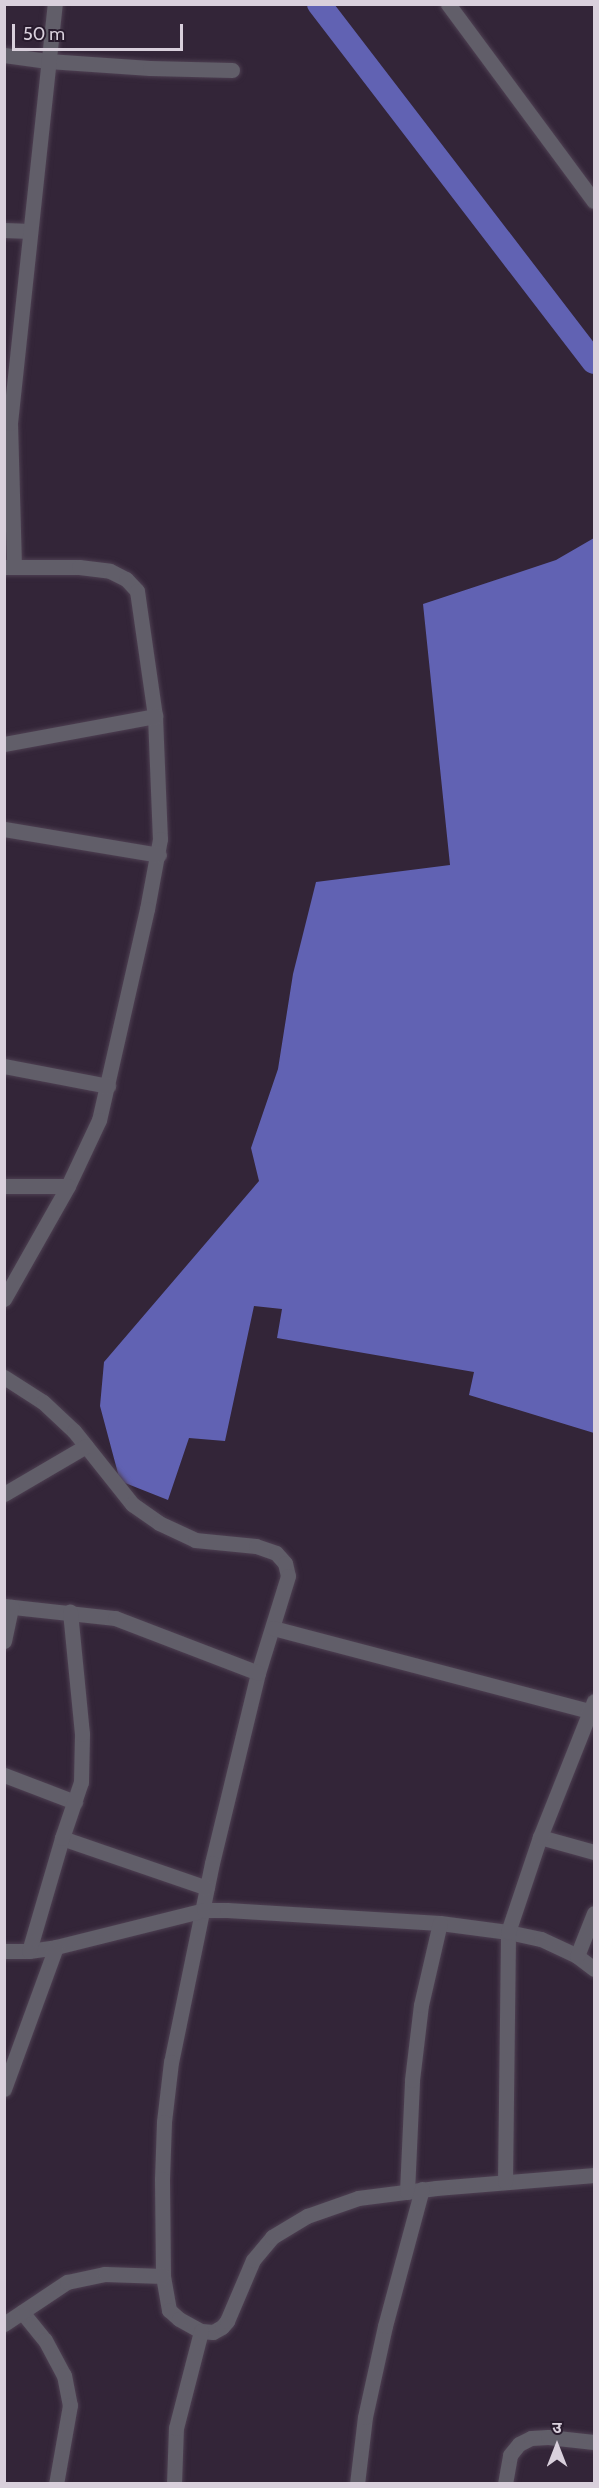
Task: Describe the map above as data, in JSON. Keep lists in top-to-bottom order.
{
  "scale_bar": "50 m",
  "north": "top"
}
